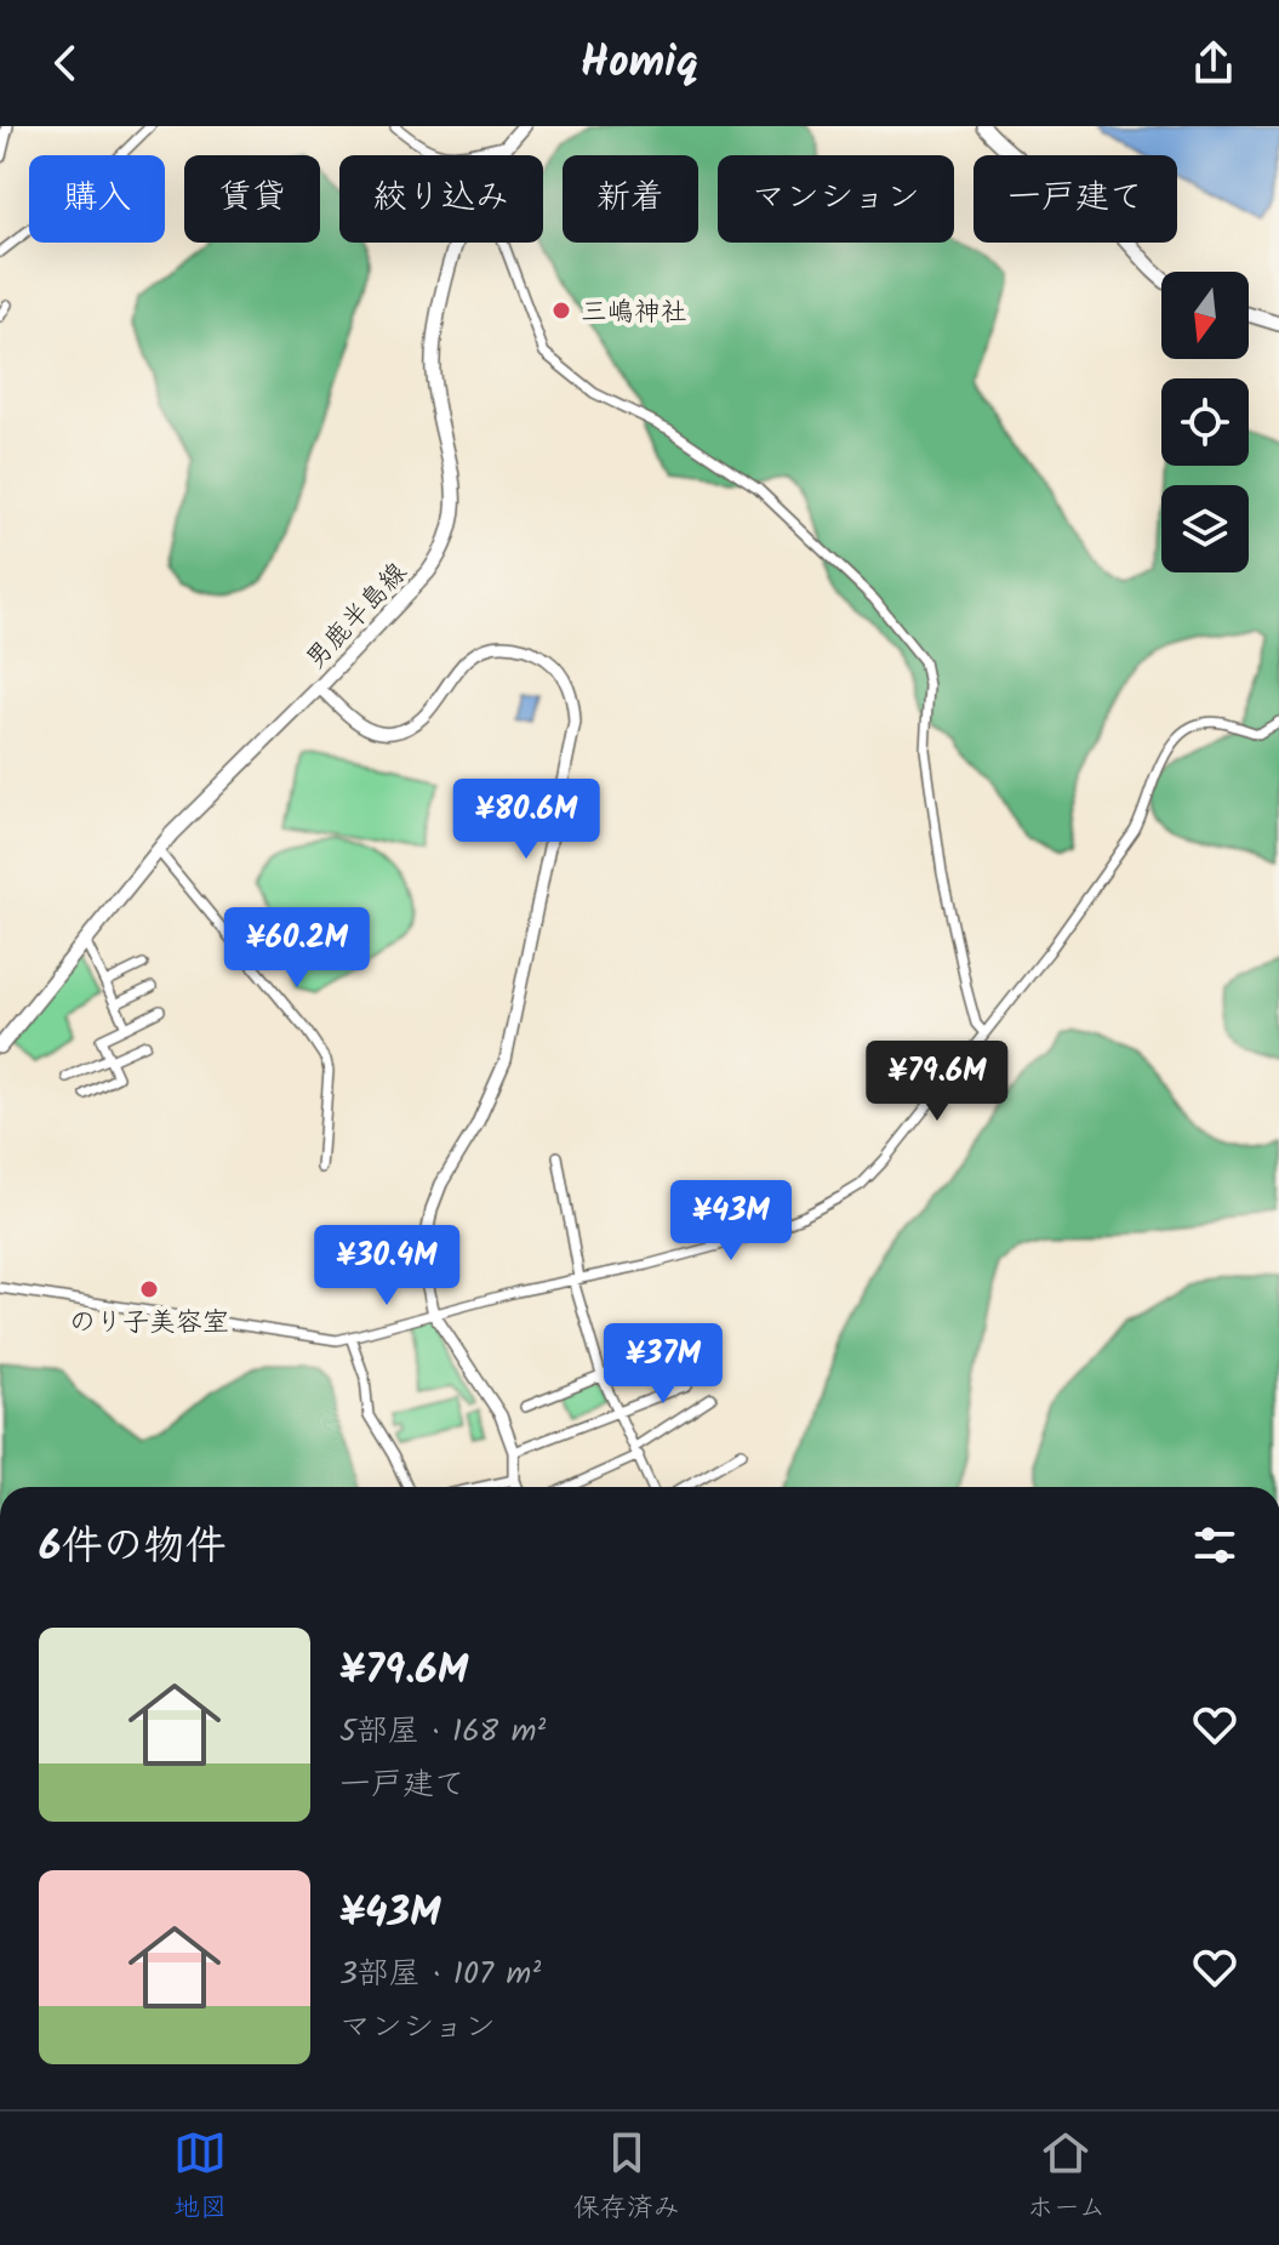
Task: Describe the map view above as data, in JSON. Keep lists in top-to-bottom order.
{
  "streets": {
    "main road": ["男鹿半島線"]
  },
  "places": ["三嶋神社", "のり子美容室"],
  "north": "bottom",
  "page": {
    "header": "Homiq",
    "chip": [
      "購入",
      "賃貸",
      "絞り込み",
      "新着",
      "マンション",
      "一戸建て"
    ],
    "price": [
      "¥80.6M",
      "¥60.2M",
      "¥79.6M",
      "¥43M",
      "¥30.4M",
      "¥37M"
    ],
    "heading": "6件の物件",
    "list": [
      {
        "name": "¥79.6M",
        "note": "5部屋 · 168 m² · 一戸建て"
      },
      {
        "name": "¥43M",
        "note": "3部屋 · 107 m² · マンション"
      }
    ],
    "tabs": ["地図", "保存済み", "ホーム"]
  }
}
